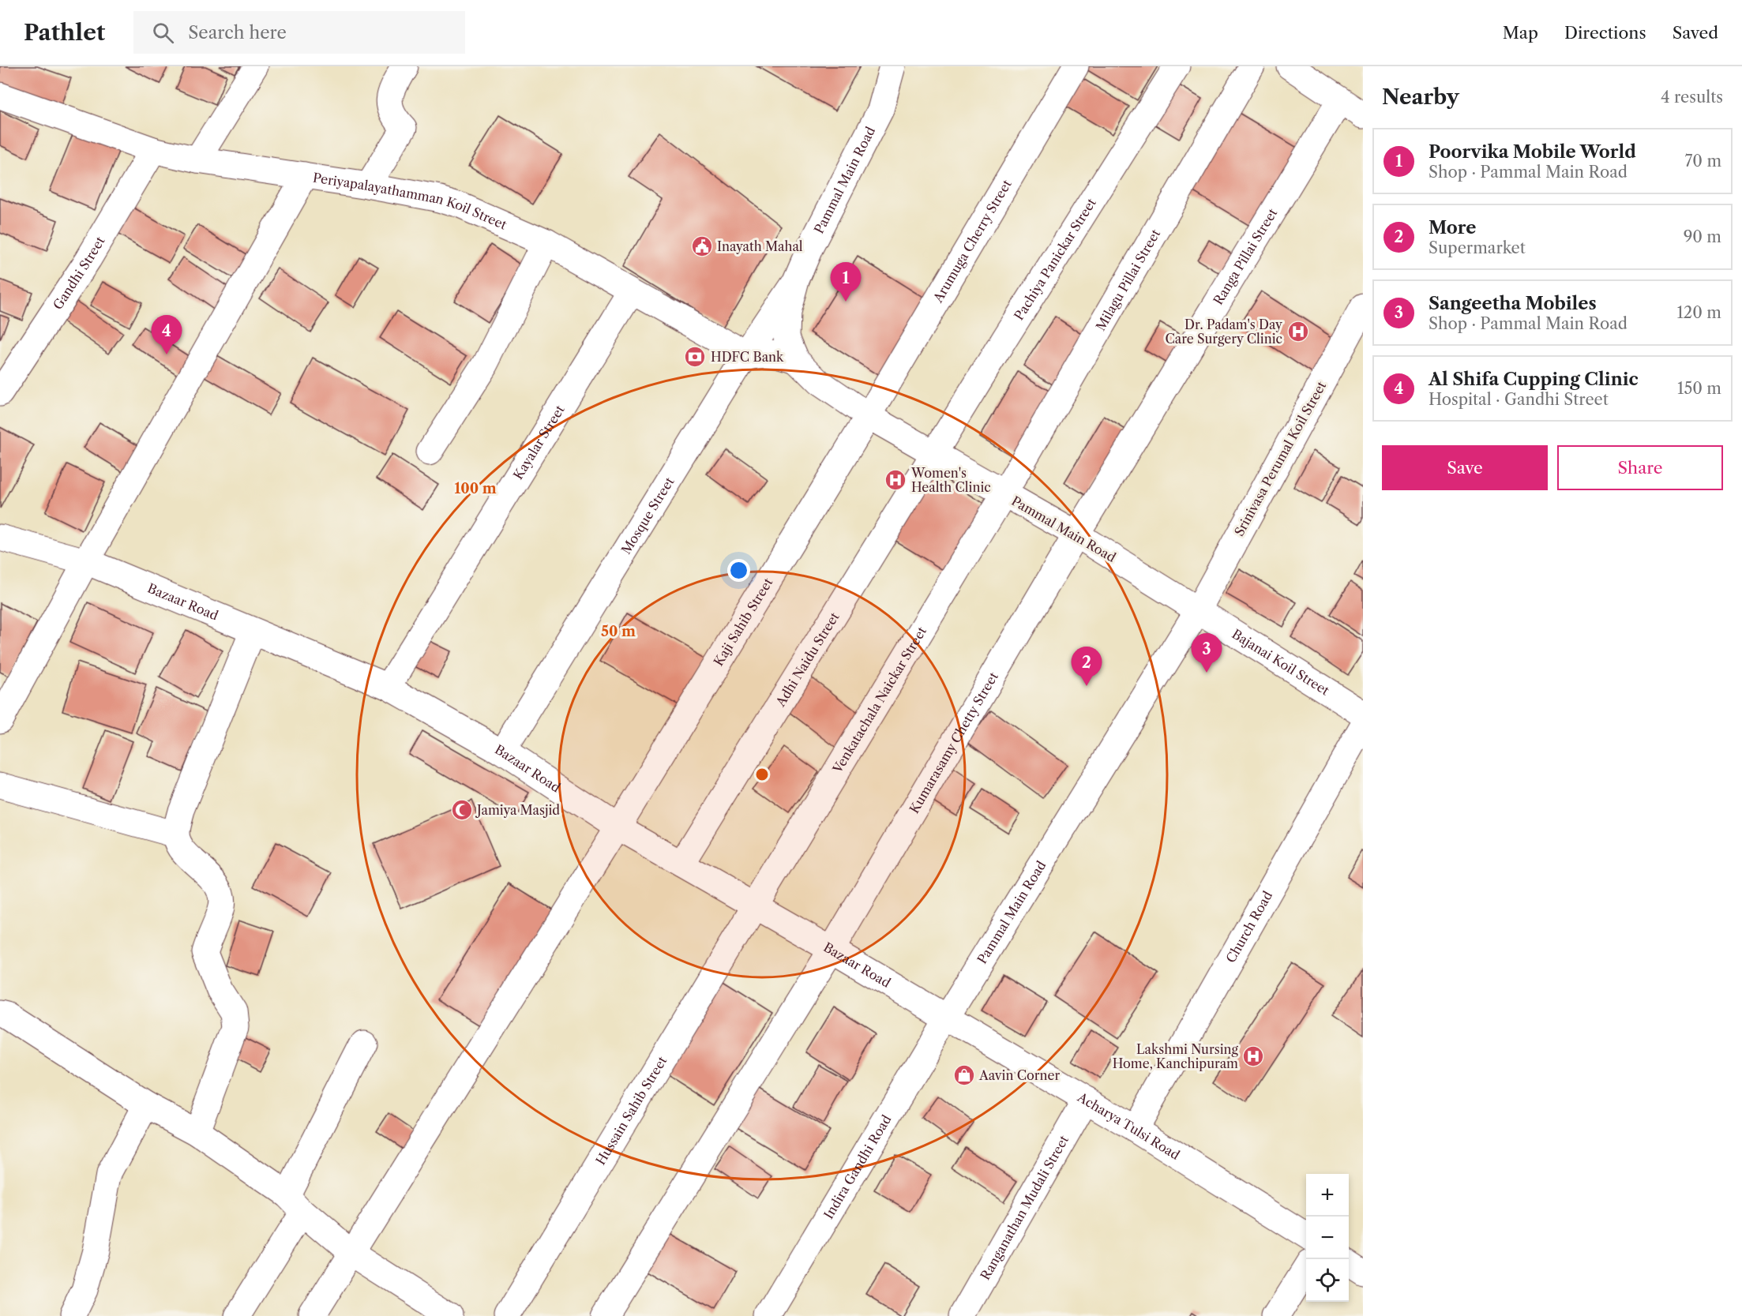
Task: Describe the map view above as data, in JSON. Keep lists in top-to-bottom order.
{
  "streets": {
    "street": [
      "Pammal Main Road",
      "Periyapalayathamman Koil Street",
      "Arumuga Cherry Street",
      "Ranga Pillai Street",
      "Pachiya Panickar Street",
      "Gandhi Street",
      "Milagu Pillai Street",
      "Kayalar Street",
      "Srinivasa Perumal Koil Street",
      "Mosque Street",
      "Bazaar Road",
      "Kaji Sahib Street",
      "Adhi Naidu Street",
      "Bajanai Koil Street",
      "Venkatachala Naickar Street",
      "Kumarasamy Chetty Street",
      "Church Road",
      "Hussain Sahib Street",
      "Acharya Tulsi Road",
      "Indira Gandhi Road",
      "Ranganathan Mudali Street"
    ]
  },
  "crossings": [
    ["Pammal Main Road", "Arumuga Cherry Street"],
    ["Pammal Main Road", "Ranga Pillai Street"],
    ["Pammal Main Road", "Pachiya Panickar Street"],
    ["Pammal Main Road", "Milagu Pillai Street"],
    ["Pammal Main Road", "Srinivasa Perumal Koil Street"],
    ["Pammal Main Road", "Mosque Street"],
    ["Pammal Main Road", "Bazaar Road"],
    ["Pammal Main Road", "Kaji Sahib Street"],
    ["Pammal Main Road", "Adhi Naidu Street"],
    ["Pammal Main Road", "Bajanai Koil Street"],
    ["Pammal Main Road", "Venkatachala Naickar Street"],
    ["Pammal Main Road", "Kumarasamy Chetty Street"],
    ["Pammal Main Road", "Acharya Tulsi Road"],
    ["Pammal Main Road", "Indira Gandhi Road"],
    ["Periyapalayathamman Koil Street", "Gandhi Street"],
    ["Periyapalayathamman Koil Street", "Kayalar Street"],
    ["Periyapalayathamman Koil Street", "Mosque Street"],
    ["Arumuga Cherry Street", "Kaji Sahib Street"],
    ["Ranga Pillai Street", "Kumarasamy Chetty Street"],
    ["Pachiya Panickar Street", "Adhi Naidu Street"],
    ["Milagu Pillai Street", "Venkatachala Naickar Street"],
    ["Kayalar Street", "Bazaar Road"],
    ["Srinivasa Perumal Koil Street", "Bajanai Koil Street"],
    ["Mosque Street", "Bazaar Road"],
    ["Bazaar Road", "Kaji Sahib Street"],
    ["Bazaar Road", "Adhi Naidu Street"],
    ["Bazaar Road", "Venkatachala Naickar Street"],
    ["Bazaar Road", "Kumarasamy Chetty Street"],
    ["Bazaar Road", "Hussain Sahib Street"],
    ["Bazaar Road", "Acharya Tulsi Road"],
    ["Bazaar Road", "Indira Gandhi Road"],
    ["Venkatachala Naickar Street", "Hussain Sahib Street"],
    ["Church Road", "Acharya Tulsi Road"],
    ["Acharya Tulsi Road", "Indira Gandhi Road"],
    ["Acharya Tulsi Road", "Ranganathan Mudali Street"]
  ],
  "places": {
    "public building": ["Inayath Mahal"],
    "hospital": ["Dr. Padam's Day Care Surgery Clinic", "Women's Health Clinic", "Lakshmi Nursing Home, Kanchipuram"],
    "bank": ["HDFC Bank"],
    "mosque": ["Jamiya Masjid"],
    "shop": ["Aavin Corner"]
  },
  "page": {
    "header": "Pathlet",
    "search": "Search here",
    "nav": ["Map", "Directions", "Saved"],
    "heading": ["Nearby", "4 results"],
    "list": [
      {
        "mark": "1",
        "name": "Poorvika Mobile World",
        "note": "Shop · Pammal Main Road",
        "value": "70 m"
      },
      {
        "mark": "2",
        "name": "More",
        "note": "Supermarket",
        "value": "90 m"
      },
      {
        "mark": "3",
        "name": "Sangeetha Mobiles",
        "note": "Shop · Pammal Main Road",
        "value": "120 m"
      },
      {
        "mark": "4",
        "name": "Al Shifa Cupping Clinic",
        "note": "Hospital · Gandhi Street",
        "value": "150 m"
      }
    ],
    "pins": [
      "1",
      "4",
      "3",
      "2"
    ],
    "buttons": ["Save", "Share"],
    "map_buttons": ["+", "−"]
  },
  "rings": ["100 m", "50 m"]
}
